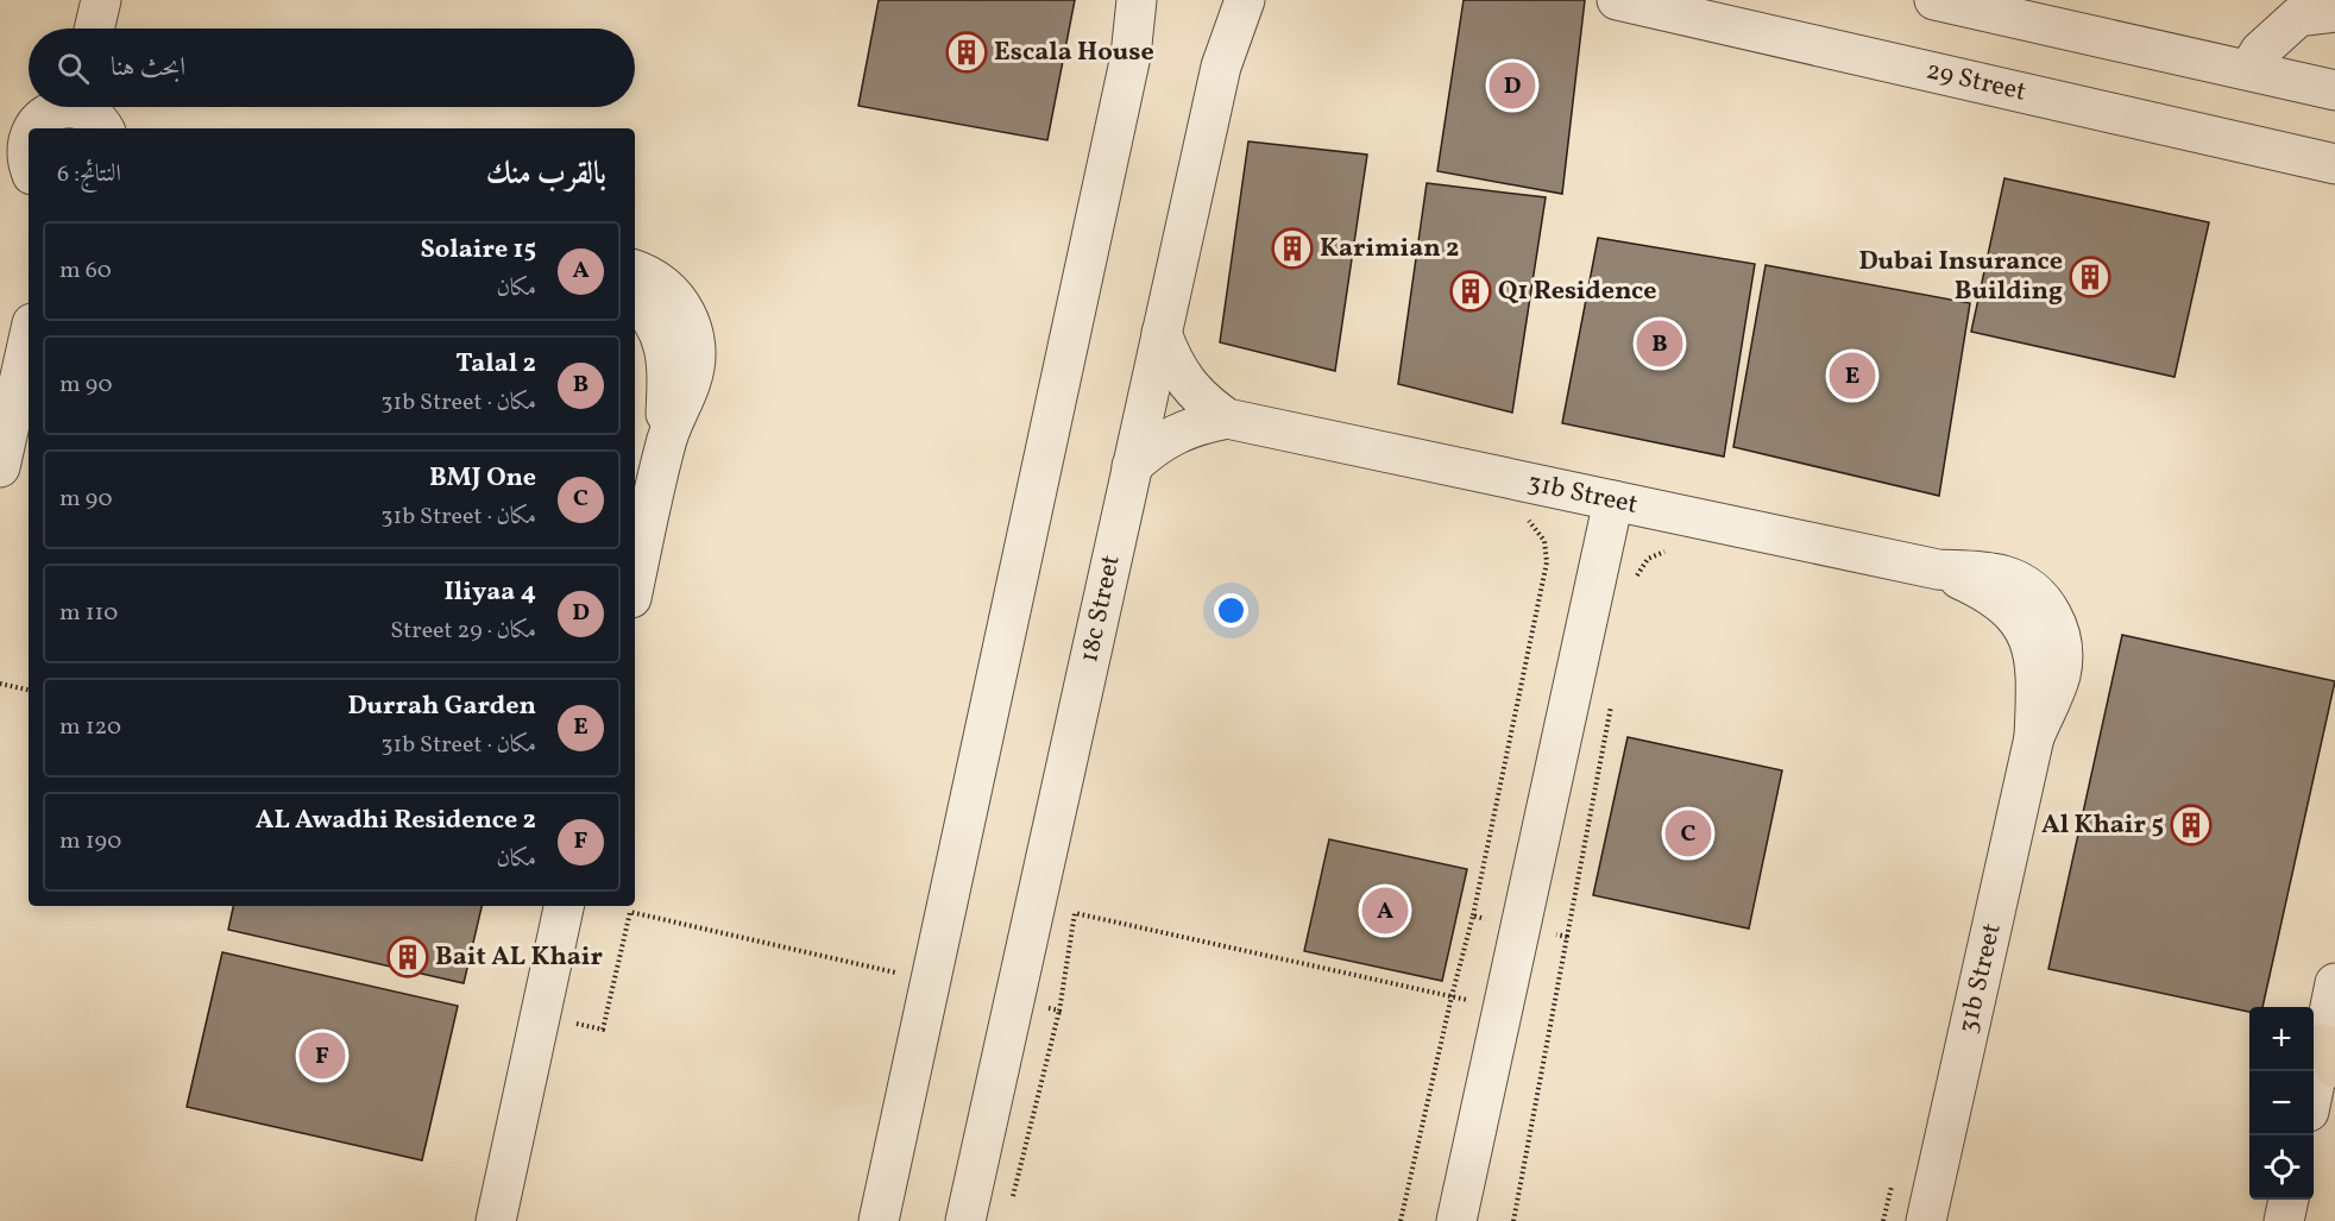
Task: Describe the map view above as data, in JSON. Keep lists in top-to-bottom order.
{
  "streets": {
    "street": ["29 Street", "31b Street", "18c Street"]
  },
  "crossings": [
    ["31b Street", "18c Street"]
  ],
  "places": {
    "building": [
      "Escala House",
      "Karimian 2",
      "Dubai Insurance Building",
      "Q1 Residence",
      "Al Khair 5",
      "Bait AL Khair"
    ]
  },
  "page": {
    "search": "ابحث هنا",
    "pins": [
      "D",
      "B",
      "E",
      "C",
      "A",
      "F"
    ],
    "heading": ["بالقرب منك", "النتائج: 6"],
    "list": [
      {
        "mark": "A",
        "name": "Solaire 15",
        "note": "مكان",
        "value": "60 m"
      },
      {
        "mark": "B",
        "name": "Talal 2",
        "note": "مكان · 31b Street",
        "value": "90 m"
      },
      {
        "mark": "C",
        "name": "BMJ One",
        "note": "مكان · 31b Street",
        "value": "90 m"
      },
      {
        "mark": "D",
        "name": "Iliyaa 4",
        "note": "مكان · 29 Street",
        "value": "110 m"
      },
      {
        "mark": "E",
        "name": "Durrah Garden",
        "note": "مكان · 31b Street",
        "value": "120 m"
      },
      {
        "mark": "F",
        "name": "AL Awadhi Residence 2",
        "note": "مكان",
        "value": "190 m"
      }
    ],
    "map_buttons": ["+", "−"]
  }
}
